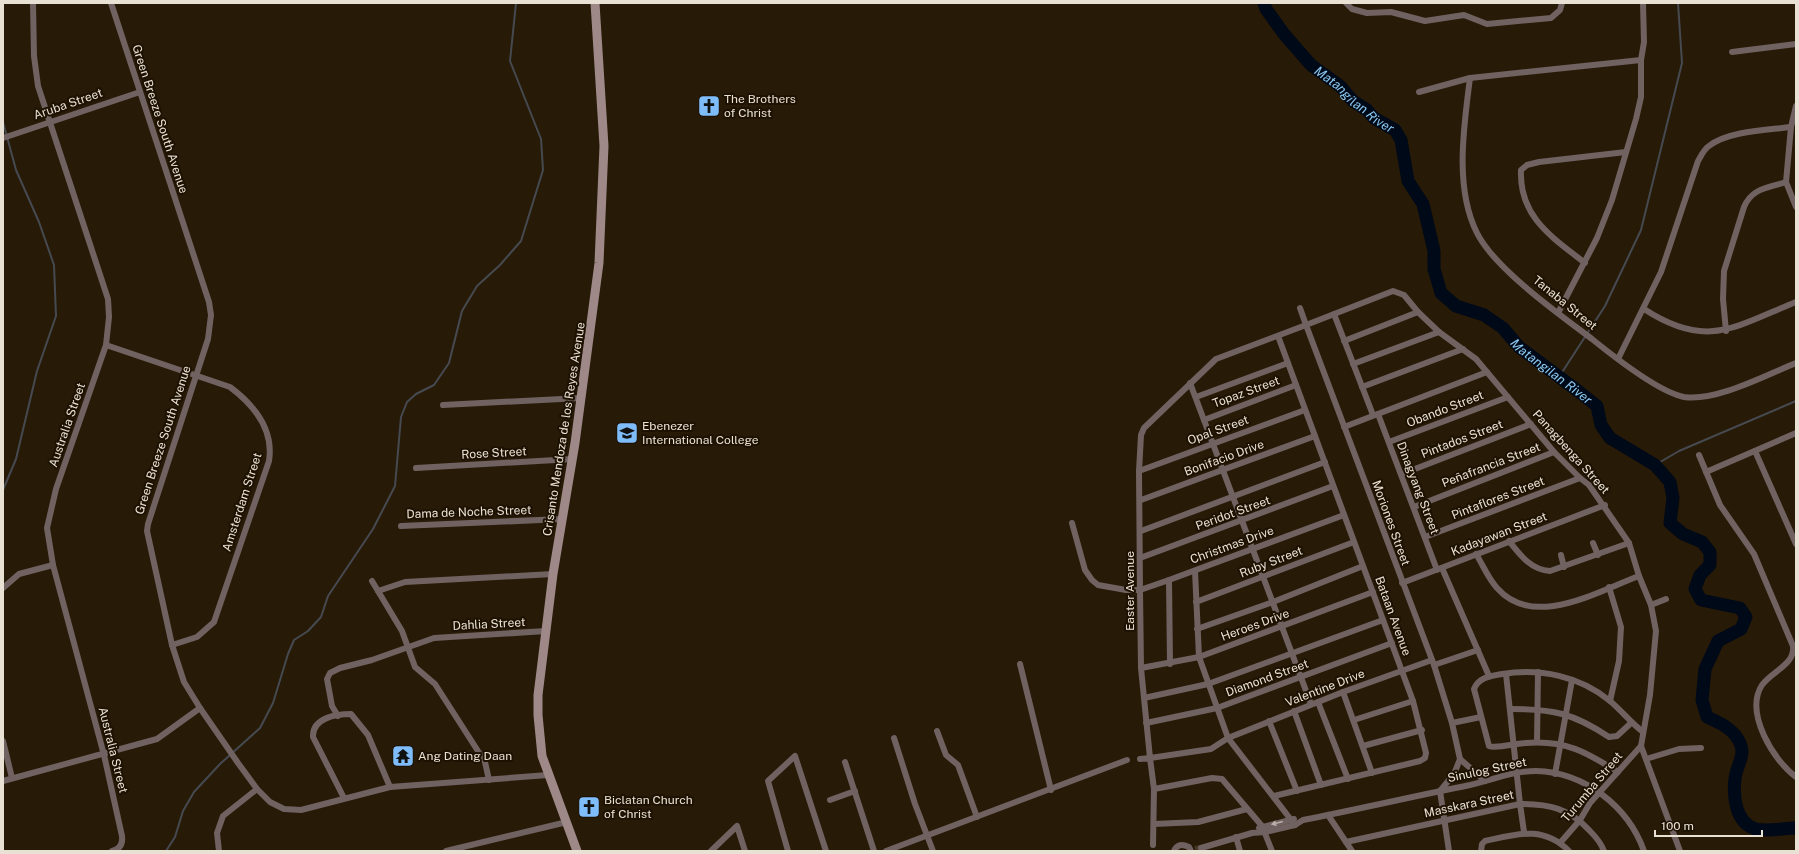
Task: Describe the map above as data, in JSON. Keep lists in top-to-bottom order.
{
  "streets": {
    "main road": ["Crisanto Mendoza de los Reyes Avenue"],
    "street": [
      "Aruba Street",
      "Green Breeze South Avenue",
      "Tanaba Street",
      "Topaz Street",
      "Obando Street",
      "Australia Street",
      "Opal Street",
      "Pintados Street",
      "Panagbenga Street",
      "Rose Street",
      "Bonifacio Drive",
      "Peñafrancia Street",
      "Dinagyang Street",
      "Pintaflores Street",
      "Amsterdam Street",
      "Dama de Noche Street",
      "Peridot Street",
      "Moriones Street",
      "Kadayawan Street",
      "Christmas Drive",
      "Ruby Street",
      "Easter Avenue",
      "Bataan Avenue",
      "Dahlia Street",
      "Heroes Drive",
      "Diamond Street",
      "Valentine Drive",
      "Sinulog Street",
      "Turumba Street",
      "Masskara Street"
    ]
  },
  "crossings": [
    ["Aruba Street", "Green Breeze South Avenue"],
    ["Aruba Street", "Australia Street"],
    ["Green Breeze South Avenue", "Crisanto Mendoza de los Reyes Avenue"],
    ["Green Breeze South Avenue", "Amsterdam Street"],
    ["Topaz Street", "Bataan Avenue"],
    ["Obando Street", "Panagbenga Street"],
    ["Obando Street", "Dinagyang Street"],
    ["Australia Street", "Amsterdam Street"],
    ["Crisanto Mendoza de los Reyes Avenue", "Rose Street"],
    ["Crisanto Mendoza de los Reyes Avenue", "Dama de Noche Street"],
    ["Crisanto Mendoza de los Reyes Avenue", "Dahlia Street"],
    ["Opal Street", "Easter Avenue"],
    ["Opal Street", "Bataan Avenue"],
    ["Pintados Street", "Panagbenga Street"],
    ["Pintados Street", "Dinagyang Street"],
    ["Panagbenga Street", "Peñafrancia Street"],
    ["Panagbenga Street", "Dinagyang Street"],
    ["Panagbenga Street", "Pintaflores Street"],
    ["Panagbenga Street", "Kadayawan Street"],
    ["Panagbenga Street", "Turumba Street"],
    ["Bonifacio Drive", "Easter Avenue"],
    ["Bonifacio Drive", "Bataan Avenue"],
    ["Peñafrancia Street", "Dinagyang Street"],
    ["Dinagyang Street", "Pintaflores Street"],
    ["Dinagyang Street", "Kadayawan Street"],
    ["Dinagyang Street", "Valentine Drive"],
    ["Peridot Street", "Easter Avenue"],
    ["Peridot Street", "Bataan Avenue"],
    ["Moriones Street", "Kadayawan Street"],
    ["Moriones Street", "Easter Avenue"],
    ["Moriones Street", "Valentine Drive"],
    ["Christmas Drive", "Easter Avenue"],
    ["Christmas Drive", "Bataan Avenue"],
    ["Ruby Street", "Bataan Avenue"],
    ["Easter Avenue", "Bataan Avenue"],
    ["Easter Avenue", "Heroes Drive"],
    ["Easter Avenue", "Diamond Street"],
    ["Bataan Avenue", "Heroes Drive"],
    ["Bataan Avenue", "Diamond Street"],
    ["Bataan Avenue", "Valentine Drive"],
    ["Sinulog Street", "Turumba Street"],
    ["Turumba Street", "Masskara Street"]
  ],
  "water": ["Matangilan River"],
  "places": {
    "church": ["The Brothers of Christ", "Biclatan Church of Christ"],
    "school or university": ["Ebenezer International College"],
    "temple": ["Ang Dating Daan"]
  },
  "scale_bar": "100 m"
}
